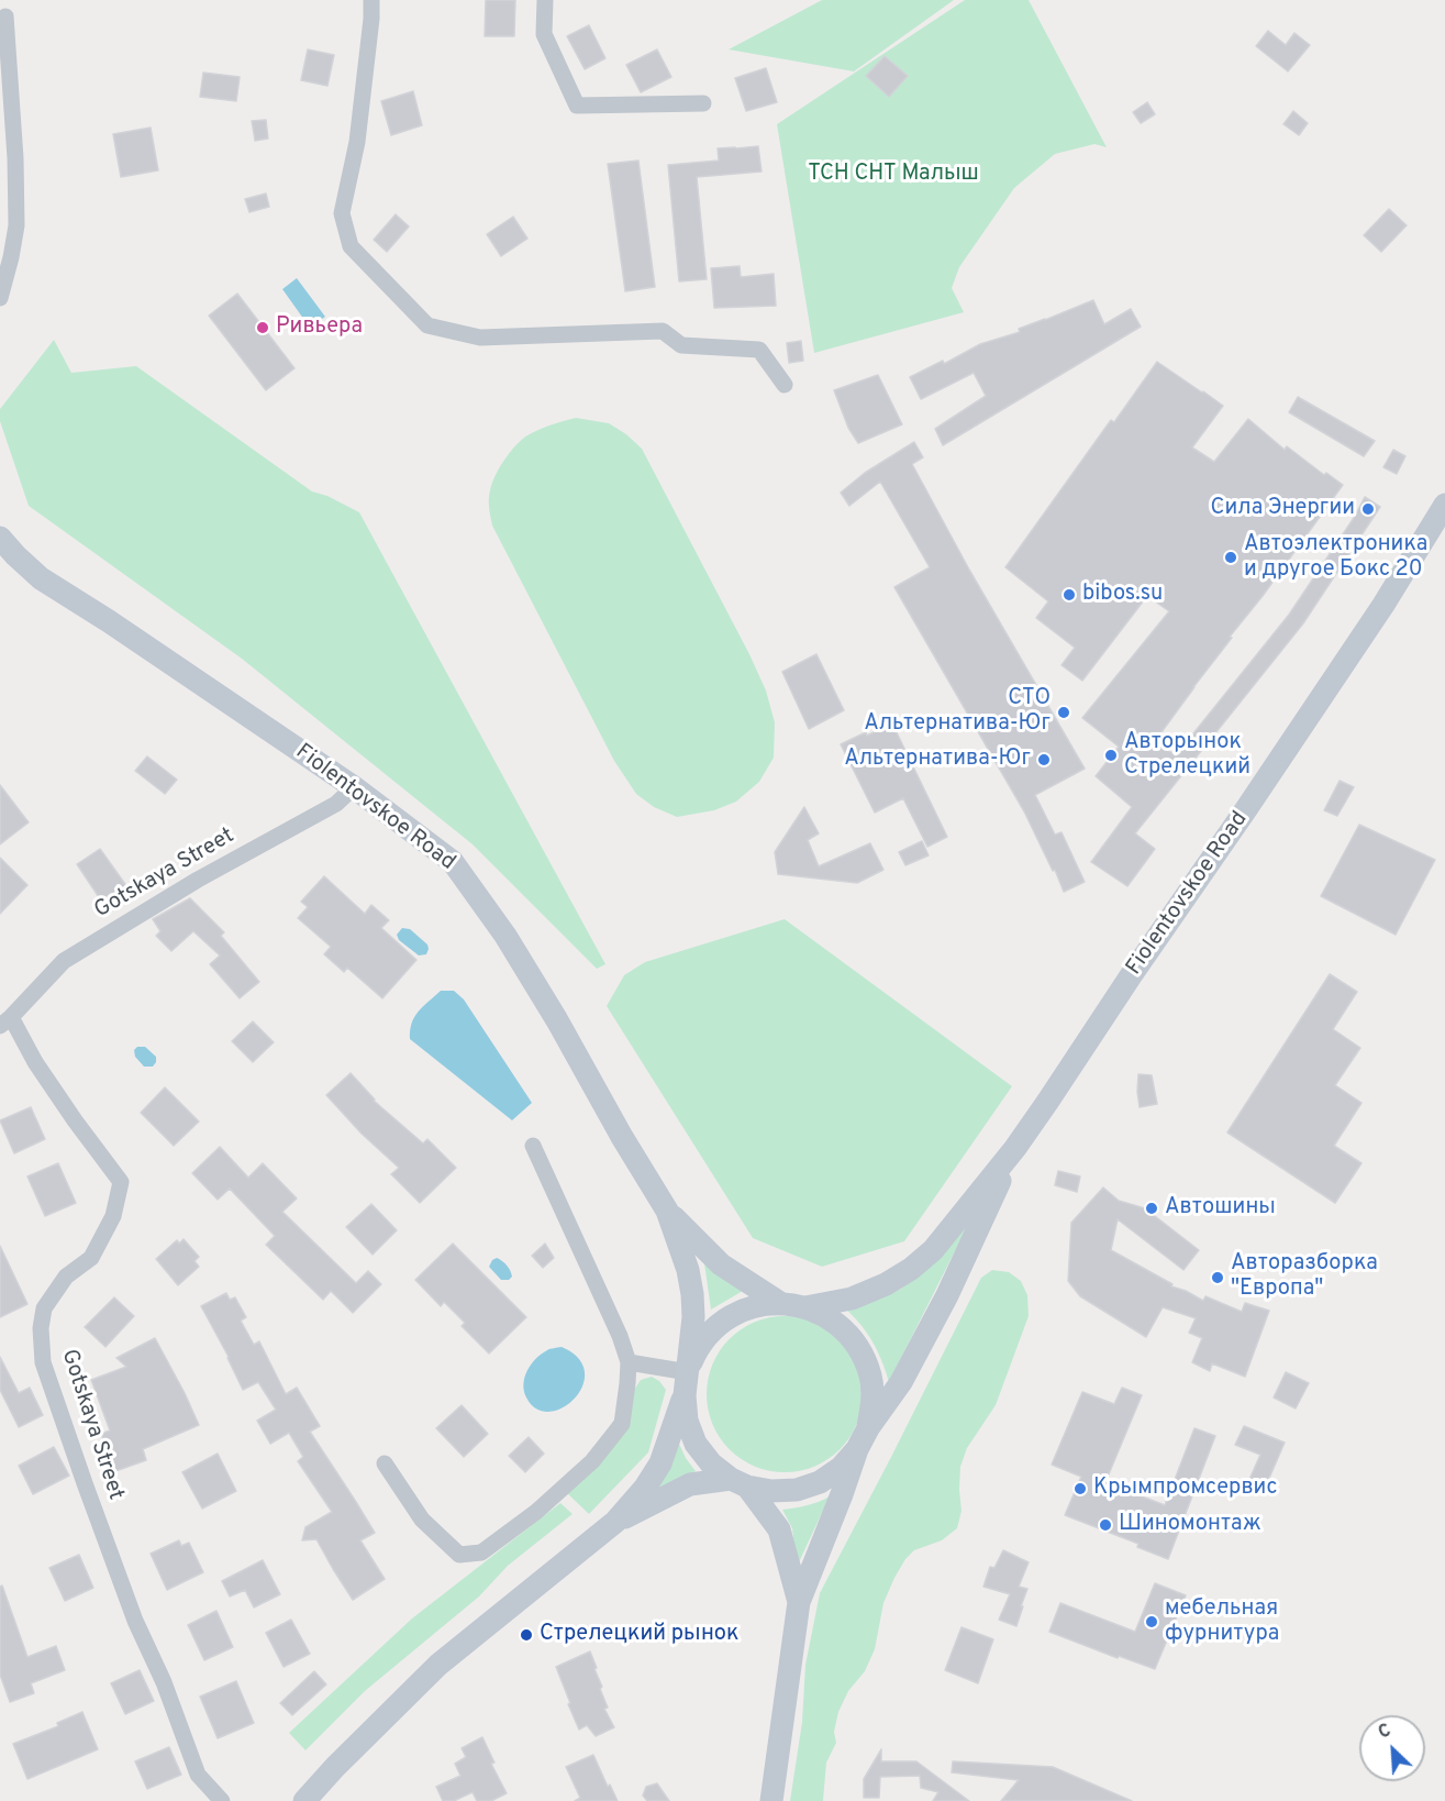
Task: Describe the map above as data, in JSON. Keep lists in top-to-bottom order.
{
  "streets": {
    "main road": ["Fiolentovskoe Road"],
    "street": ["Gotskaya Street"]
  },
  "crossings": [
    ["Fiolentovskoe Road", "Gotskaya Street"]
  ],
  "parks": ["ТСН СНТ Малыш"],
  "places": [
    "Ривьера",
    "Сила Энергии",
    "Автоэлектроника и другое Бокс 20",
    "bibos.su",
    "СТО Альтернатива-Юг",
    "Авторынок Стрелецкий",
    "Альтернатива-Юг",
    "Автошины",
    "Авторазборка \"Европа\"",
    "Крымпромсервис",
    "Шиномонтаж",
    "мебельная фурнитура",
    "Стрелецкий рынок"
  ],
  "north": "top left"
}
